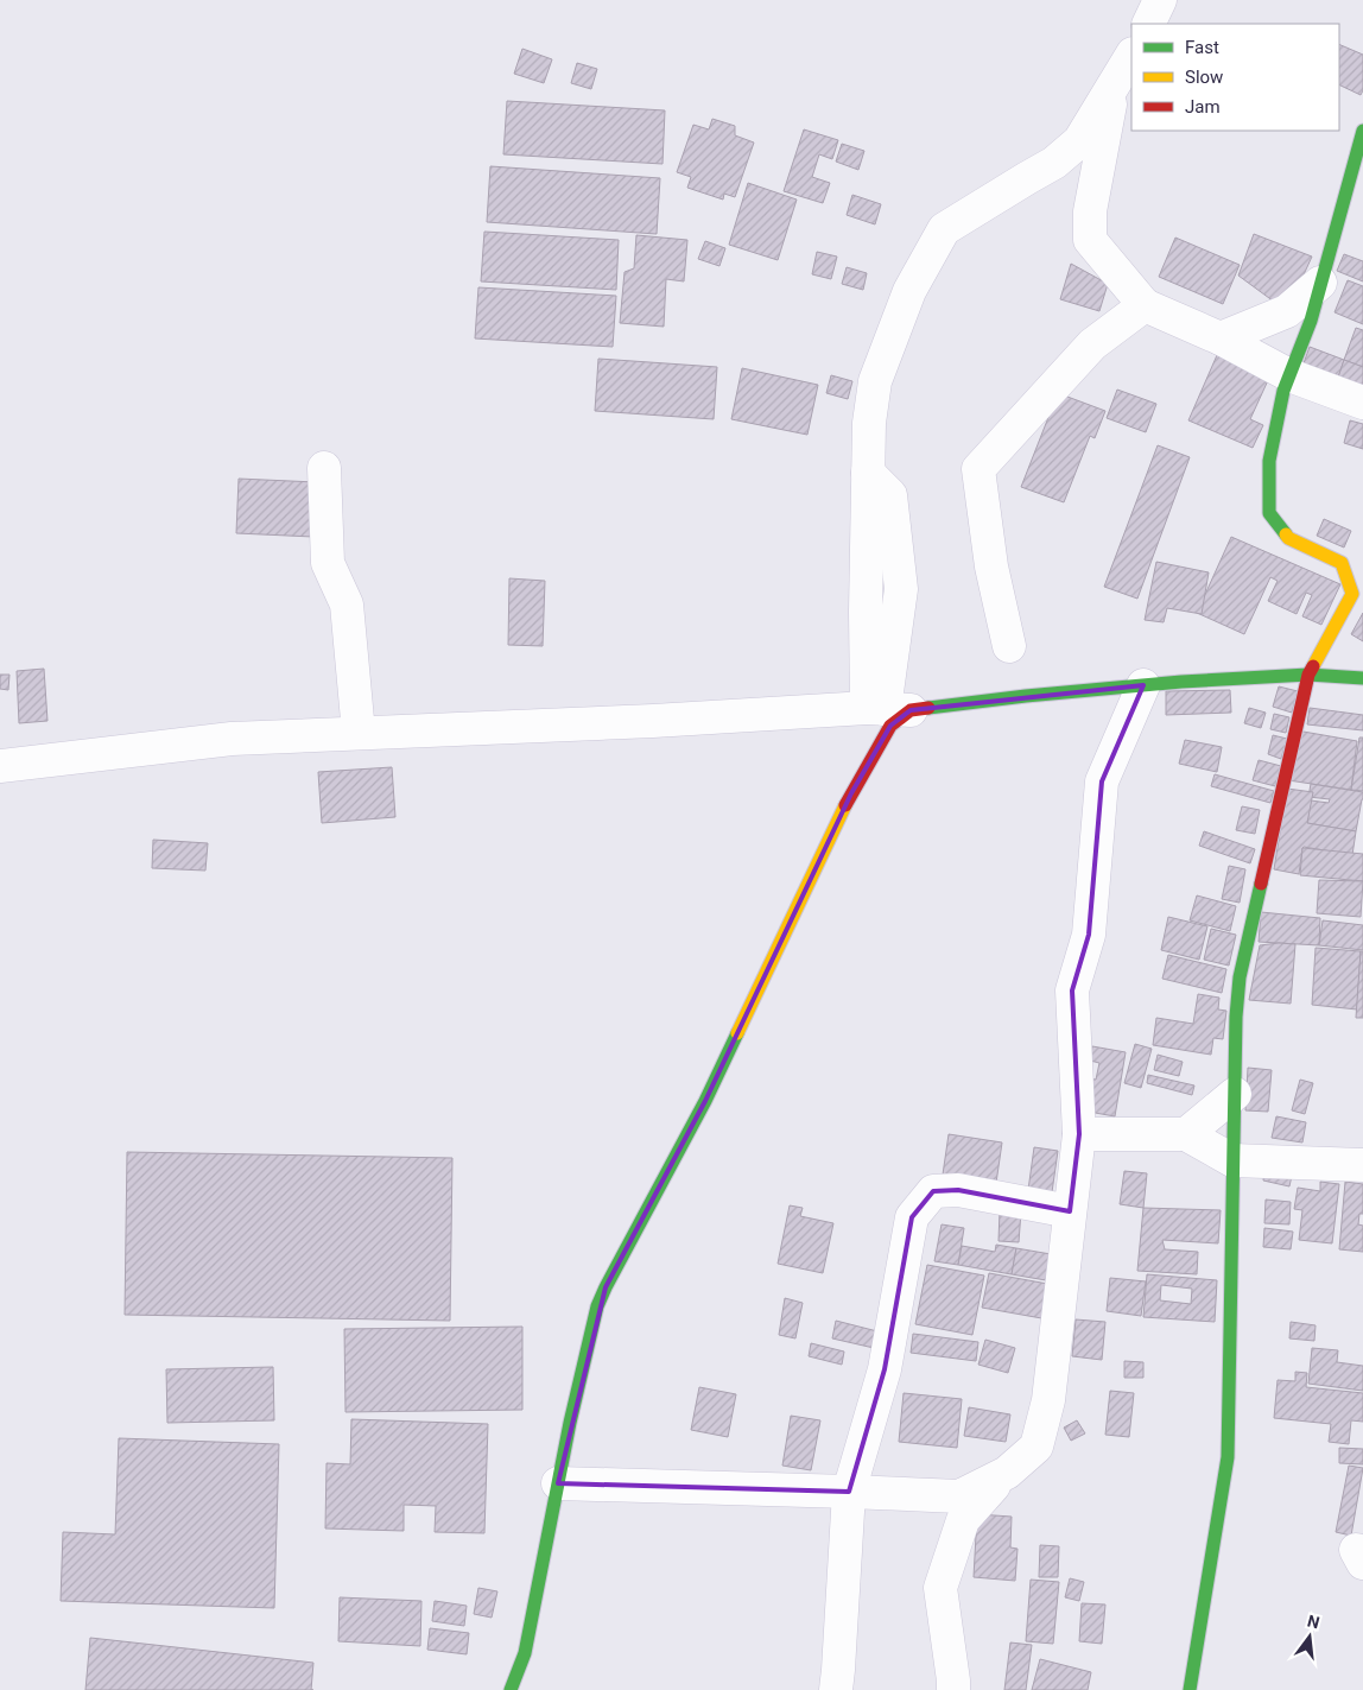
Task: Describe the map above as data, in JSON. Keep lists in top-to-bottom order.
{
  "legend": ["Fast", "Slow", "Jam"],
  "north": "top"
}
